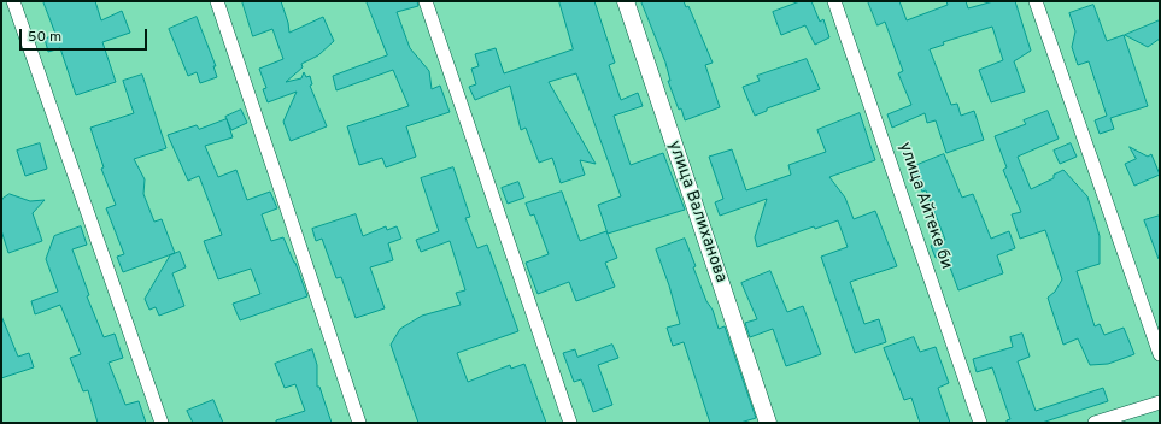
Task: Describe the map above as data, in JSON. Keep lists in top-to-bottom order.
{
  "streets": {
    "street": ["улица Айтеке би", "улица Валиханова"]
  },
  "scale_bar": "50 m"
}
